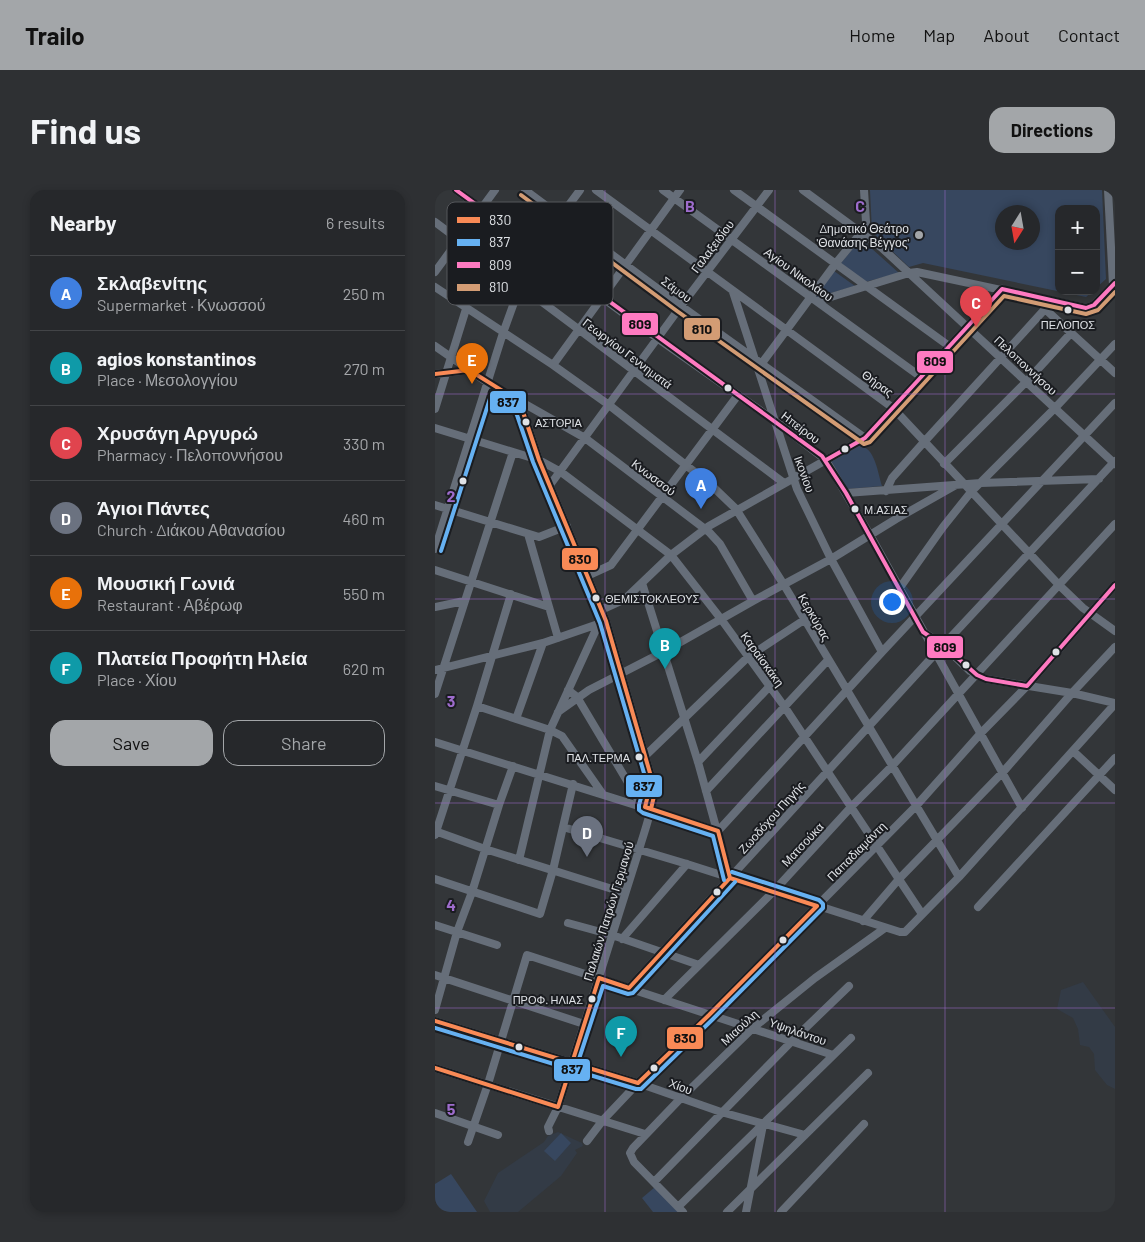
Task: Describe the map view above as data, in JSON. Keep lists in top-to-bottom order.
{
  "streets": {
    "street": [
      "Γαλαξειδίου",
      "Αγίου Νικολάου",
      "Σάμου",
      "Γεωργίου Γεννηματά",
      "Πελοποννήσου",
      "Θήρας",
      "Ηπείρου",
      "Ικονίου",
      "Κνωσσού",
      "Κερκύρας",
      "Καραϊσκάκη",
      "Ζωοδόχου Πηγής",
      "Ματσούκα",
      "Παπαδιαμάντη",
      "Παλαιών Πατρών Γερμανού",
      "Μιαούλη",
      "Υψηλάντου",
      "Χίου"
    ]
  },
  "crossings": [
    ["Γαλαξειδίου", "Αγίου Νικολάου"],
    ["Γαλαξειδίου", "Σάμου"],
    ["Γαλαξειδίου", "Γεωργίου Γεννηματά"],
    ["Γαλαξειδίου", "Θήρας"],
    ["Γαλαξειδίου", "Ηπείρου"],
    ["Γαλαξειδίου", "Κνωσσού"],
    ["Γαλαξειδίου", "Κερκύρας"],
    ["Γαλαξειδίου", "Καραϊσκάκη"],
    ["Γαλαξειδίου", "Παλαιών Πατρών Γερμανού"],
    ["Σάμου", "Ικονίου"],
    ["Θήρας", "Ικονίου"],
    ["Θήρας", "Ζωοδόχου Πηγής"],
    ["Θήρας", "Ματσούκα"],
    ["Θήρας", "Παπαδιαμάντη"],
    ["Ηπείρου", "Ικονίου"],
    ["Ηπείρου", "Ζωοδόχου Πηγής"],
    ["Ηπείρου", "Ματσούκα"],
    ["Ηπείρου", "Παπαδιαμάντη"],
    ["Κνωσσού", "Παλαιών Πατρών Γερμανού"],
    ["Κερκύρας", "Ζωοδόχου Πηγής"],
    ["Κερκύρας", "Ματσούκα"],
    ["Κερκύρας", "Παπαδιαμάντη"],
    ["Καραϊσκάκη", "Ζωοδόχου Πηγής"],
    ["Καραϊσκάκη", "Ματσούκα"],
    ["Καραϊσκάκη", "Παπαδιαμάντη"],
    ["Καραϊσκάκη", "Παλαιών Πατρών Γερμανού"],
    ["Ζωοδόχου Πηγής", "Υψηλάντου"],
    ["Ματσούκα", "Υψηλάντου"],
    ["Παπαδιαμάντη", "Υψηλάντου"],
    ["Παπαδιαμάντη", "Χίου"],
    ["Παλαιών Πατρών Γερμανού", "Υψηλάντου"],
    ["Παλαιών Πατρών Γερμανού", "Χίου"],
    ["Μιαούλη", "Υψηλάντου"],
    ["Μιαούλη", "Χίου"]
  ],
  "places": [
    "Δημοτικό Θεάτρο 'Θανάσης Βέγγος'",
    "ΠΕΛΟΠΟΣ",
    "ΑΣΤΟΡΙΑ",
    "Μ.ΑΣΙΑΣ",
    "ΘΕΜΙΣΤΟΚΛΕΟΥΣ",
    "ΠΑΛ.ΤΕΡΜΑ",
    "ΠΡΟΦ. ΗΛΙΑΣ"
  ],
  "lines": [
    "transit line 809",
    "transit line 810",
    "transit line 830",
    "transit line 837"
  ],
  "legend": [
    "830",
    "837",
    "809",
    "810"
  ],
  "north": "bottom",
  "page": {
    "header": "Trailo",
    "nav": [
      "Home",
      "Map",
      "About",
      "Contact"
    ],
    "buttons": [
      "Directions",
      ["Save", "Share"]
    ],
    "title": "Find us",
    "heading": ["Nearby", "6 results"],
    "map_buttons": ["+", "−"],
    "list": [
      {
        "mark": "A",
        "name": "Σκλαβενίτης",
        "note": "Supermarket · Κνωσσού",
        "value": "250 m"
      },
      {
        "mark": "B",
        "name": "agios konstantinos",
        "note": "Place · Μεσολογγίου",
        "value": "270 m"
      },
      {
        "mark": "C",
        "name": "Χρυσάγη Αργυρώ",
        "note": "Pharmacy · Πελοποννήσου",
        "value": "330 m"
      },
      {
        "mark": "D",
        "name": "Άγιοι Πάντες",
        "note": "Church · Διάκου Αθανασίου",
        "value": "460 m"
      },
      {
        "mark": "E",
        "name": "Μουσική Γωνιά",
        "note": "Restaurant · Αβέρωφ",
        "value": "550 m"
      },
      {
        "mark": "F",
        "name": "Πλατεία Προφήτη Ηλεία",
        "note": "Place · Χίου",
        "value": "620 m"
      }
    ],
    "pins": [
      "C",
      "E",
      "A",
      "B",
      "D",
      "F"
    ]
  },
  "grid": {
    "columns": ["B", "C"],
    "rows": [
      "2",
      "3",
      "4",
      "5"
    ]
  }
}
